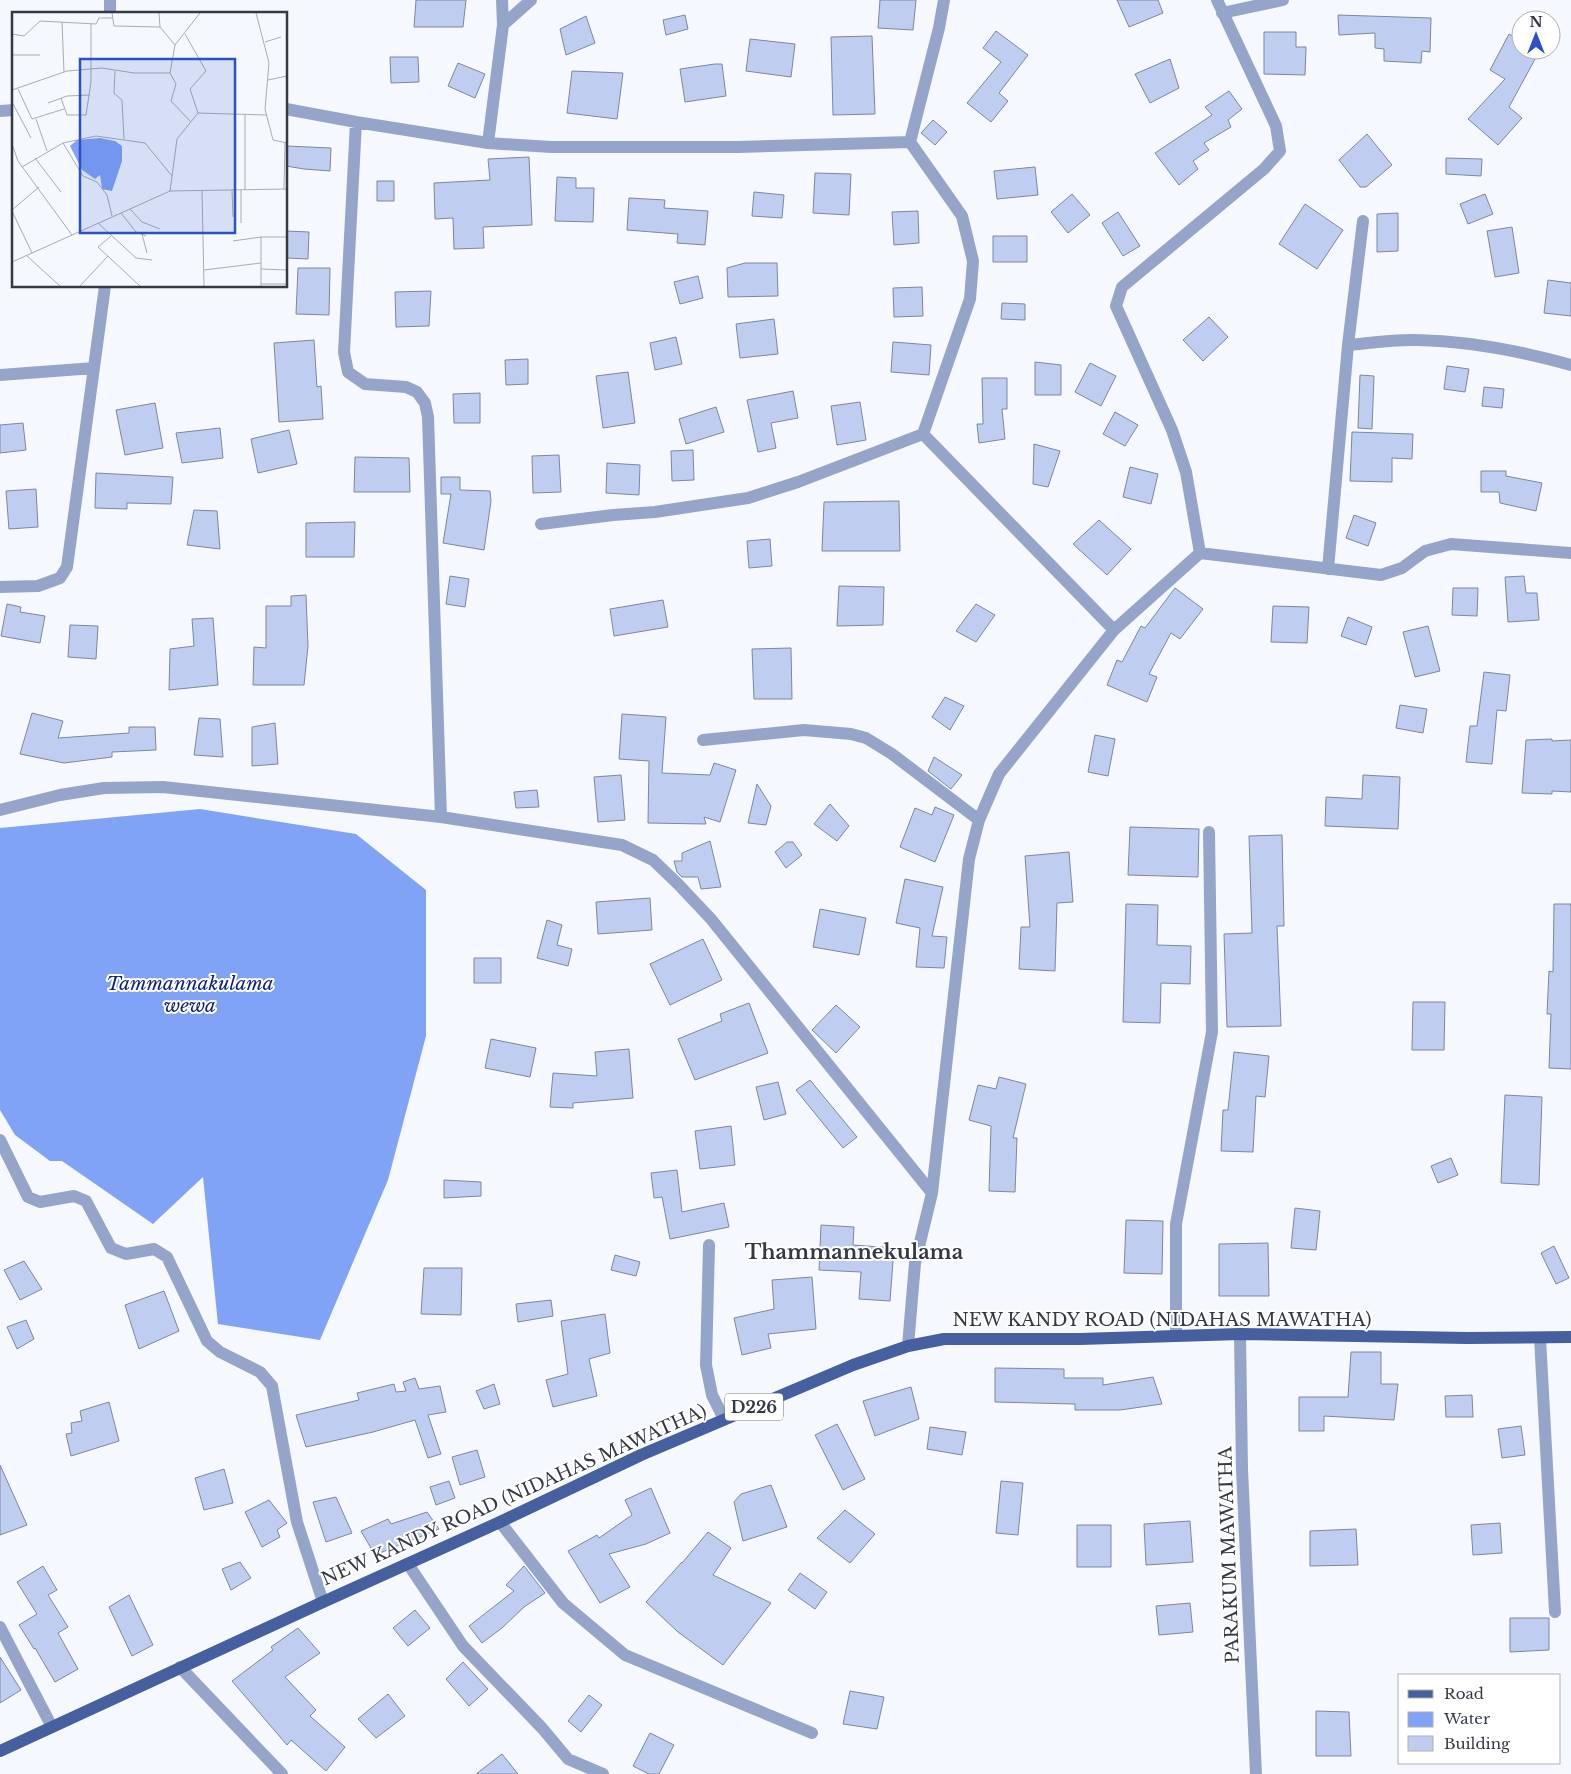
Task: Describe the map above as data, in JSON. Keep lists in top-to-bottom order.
{
  "streets": {
    "main road": ["NEW KANDY ROAD (NIDAHAS MAWATHA)", "D226"],
    "street": ["PARAKUM MAWATHA"]
  },
  "crossings": [
    ["NEW KANDY ROAD (NIDAHAS MAWATHA)", "PARAKUM MAWATHA"]
  ],
  "districts": ["Thammannekulama"],
  "water": ["Tammannakulama wewa"],
  "legend": ["Road", "Water", "Building"],
  "north": "top"
}
